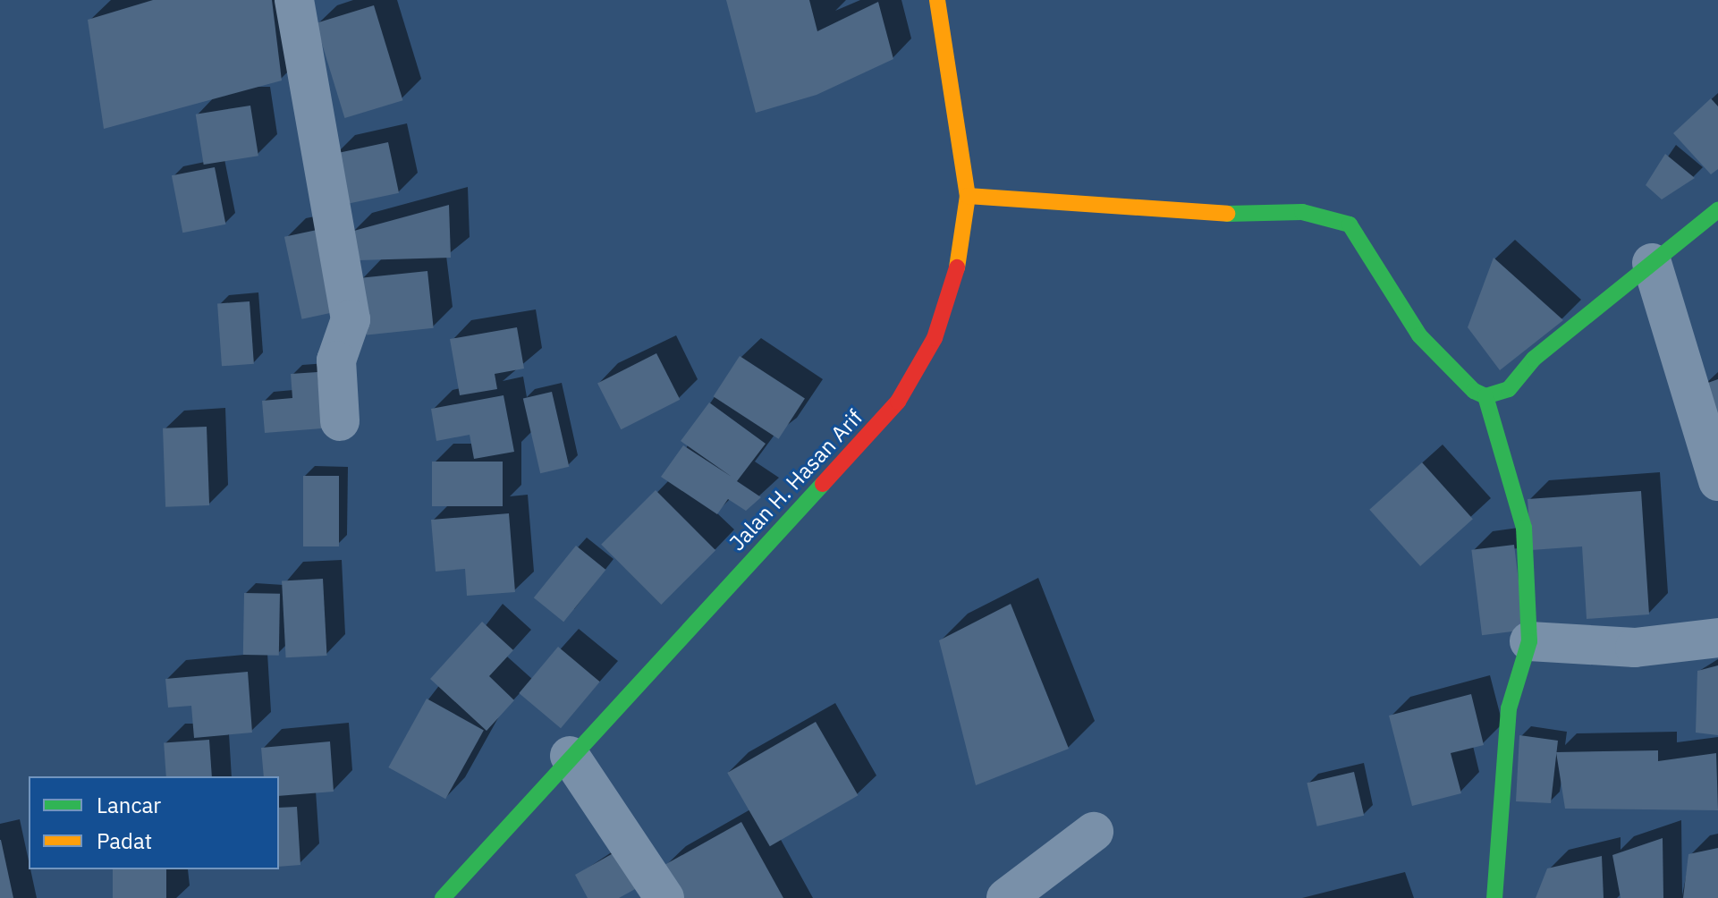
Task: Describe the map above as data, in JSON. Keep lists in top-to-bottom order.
{
  "streets": {
    "street": ["Jalan H. Hasan Arif"]
  },
  "legend": ["Lancar", "Padat"]
}
